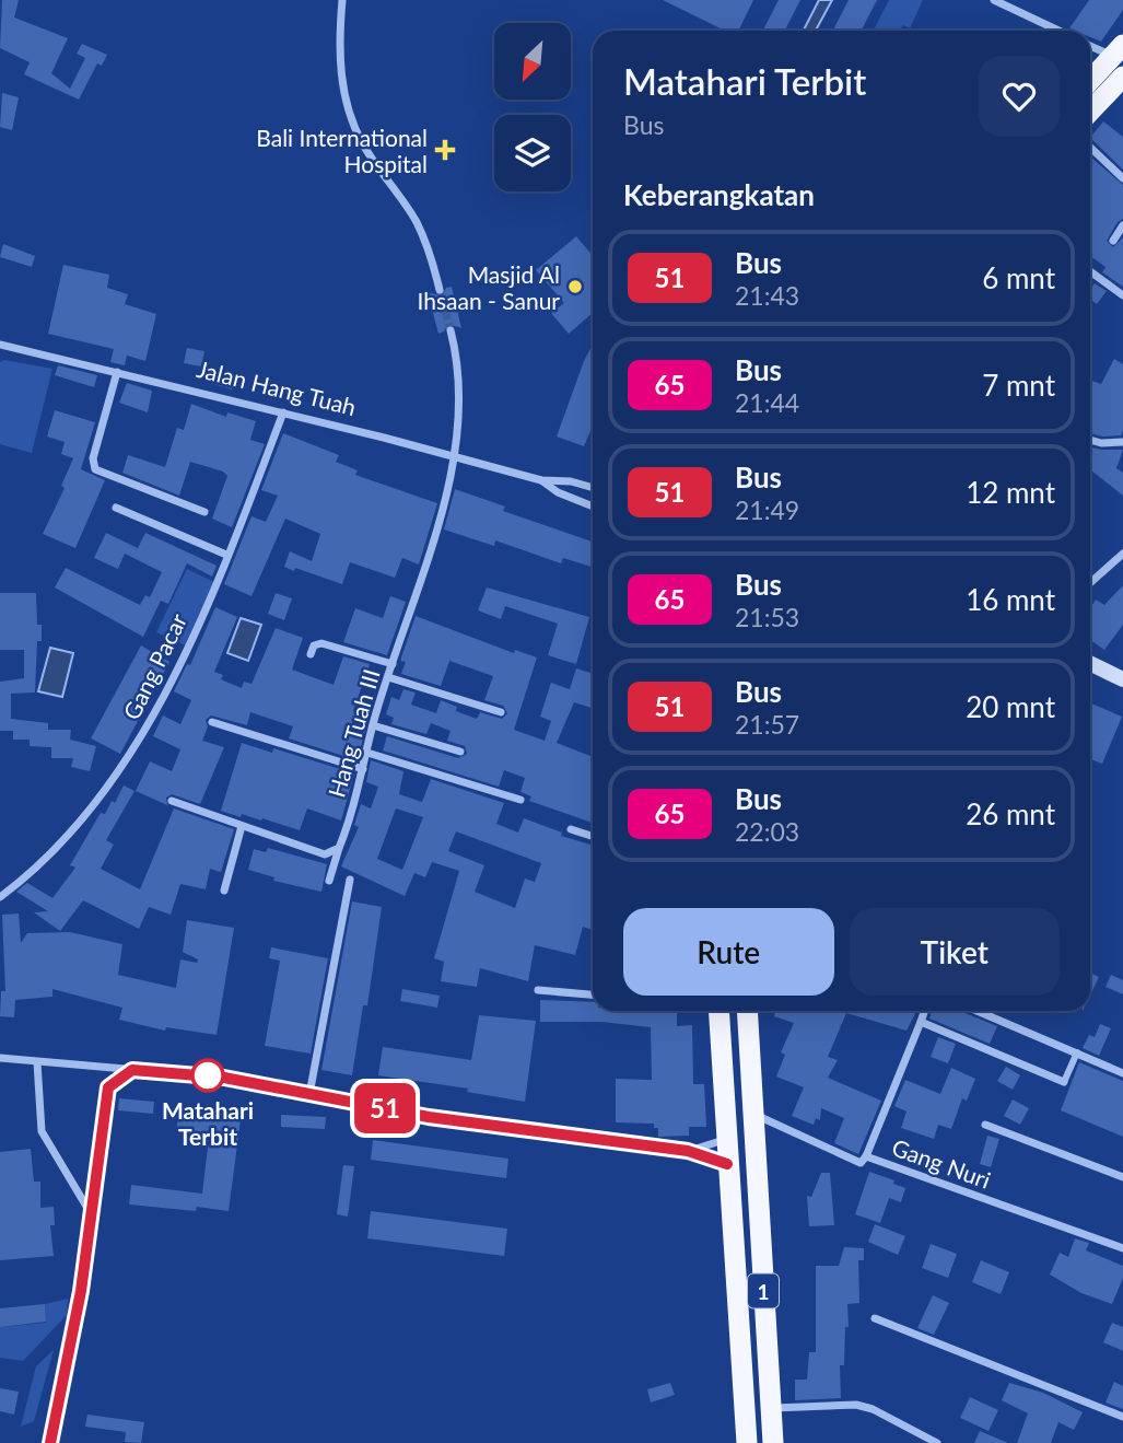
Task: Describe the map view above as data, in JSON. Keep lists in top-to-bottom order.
{
  "streets": {
    "highway": ["1"],
    "street": [
      "Jalan Hang Tuah",
      "Gang Pacar",
      "Hang Tuah III",
      "Gang Nuri"
    ]
  },
  "crossings": [
    ["Jalan Hang Tuah", "Gang Pacar"],
    ["Jalan Hang Tuah", "Hang Tuah III"],
    ["Gang Nuri", "1"]
  ],
  "places": {
    "health": ["Bali International Hospital"],
    "other": ["Masjid Al Ihsaan - Sanur", "Matahari Terbit"]
  },
  "lines": ["bus line 51"],
  "north": "bottom left",
  "page": {
    "on_map": "51",
    "heading": [
      ["Matahari Terbit", "Bus"],
      "Keberangkatan"
    ],
    "list": [
      {
        "mark": "51",
        "name": "Bus",
        "note": "21:43",
        "value": "6 mnt"
      },
      {
        "mark": "65",
        "name": "Bus",
        "note": "21:44",
        "value": "7 mnt"
      },
      {
        "mark": "51",
        "name": "Bus",
        "note": "21:49",
        "value": "12 mnt"
      },
      {
        "mark": "65",
        "name": "Bus",
        "note": "21:53",
        "value": "16 mnt"
      },
      {
        "mark": "51",
        "name": "Bus",
        "note": "21:57",
        "value": "20 mnt"
      },
      {
        "mark": "65",
        "name": "Bus",
        "note": "22:03",
        "value": "26 mnt"
      }
    ],
    "buttons": ["Rute", "Tiket"]
  }
}
